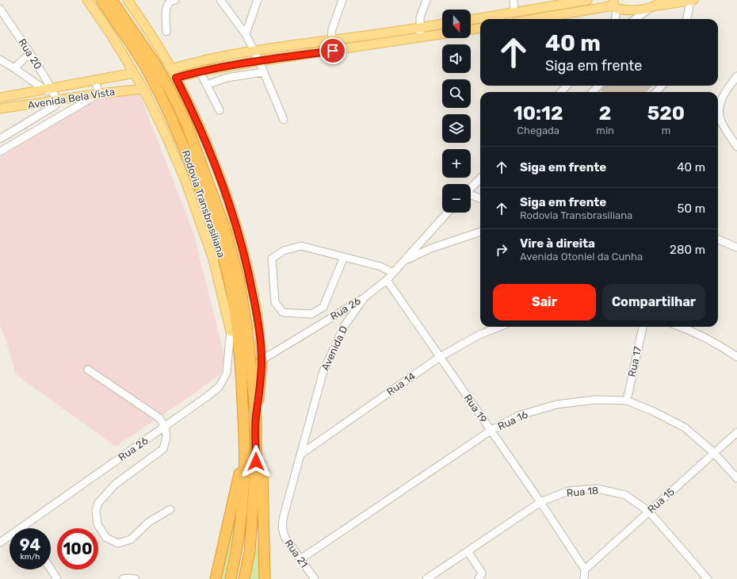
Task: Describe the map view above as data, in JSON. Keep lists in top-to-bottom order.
{
  "streets": {
    "highway": ["Rodovia Transbrasiliana"],
    "main road": ["Avenida Bela Vista"],
    "street": [
      "Rua 20",
      "Rua 26",
      "Avenida D",
      "Rua 17",
      "Rua 14",
      "Rua 19",
      "Rua 16",
      "Rua 18",
      "Rua 15",
      "Rua 21"
    ]
  },
  "crossings": [
    ["Rua 20", "Avenida Bela Vista"],
    ["Avenida Bela Vista", "Rodovia Transbrasiliana"],
    ["Rodovia Transbrasiliana", "Rua 26"],
    ["Rua 26", "Avenida D"],
    ["Avenida D", "Rua 14"],
    ["Avenida D", "Rua 19"],
    ["Avenida D", "Rua 21"],
    ["Rua 17", "Rua 16"],
    ["Rua 14", "Rua 19"],
    ["Rua 19", "Rua 16"],
    ["Rua 19", "Rua 18"],
    ["Rua 19", "Rua 15"],
    ["Rua 16", "Rua 15"],
    ["Rua 16", "Rua 21"],
    ["Rua 18", "Rua 15"]
  ],
  "north": "bottom",
  "page": {
    "map_buttons": ["+", "−"],
    "turn": ["40 m", "Siga em frente"],
    "eta": [
      "10:12",
      "Chegada",
      "2",
      "min",
      "520",
      "m"
    ],
    "list": [
      {
        "name": "Siga em frente",
        "value": "40 m"
      },
      {
        "name": "Siga em frente",
        "note": "Rodovia Transbrasiliana",
        "value": "50 m"
      },
      {
        "name": "Vire à direita",
        "note": "Avenida Otoniel da Cunha",
        "value": "280 m"
      }
    ],
    "buttons": ["Sair", "Compartilhar"],
    "speed": "94 km/h",
    "limit": "100"
  }
}
